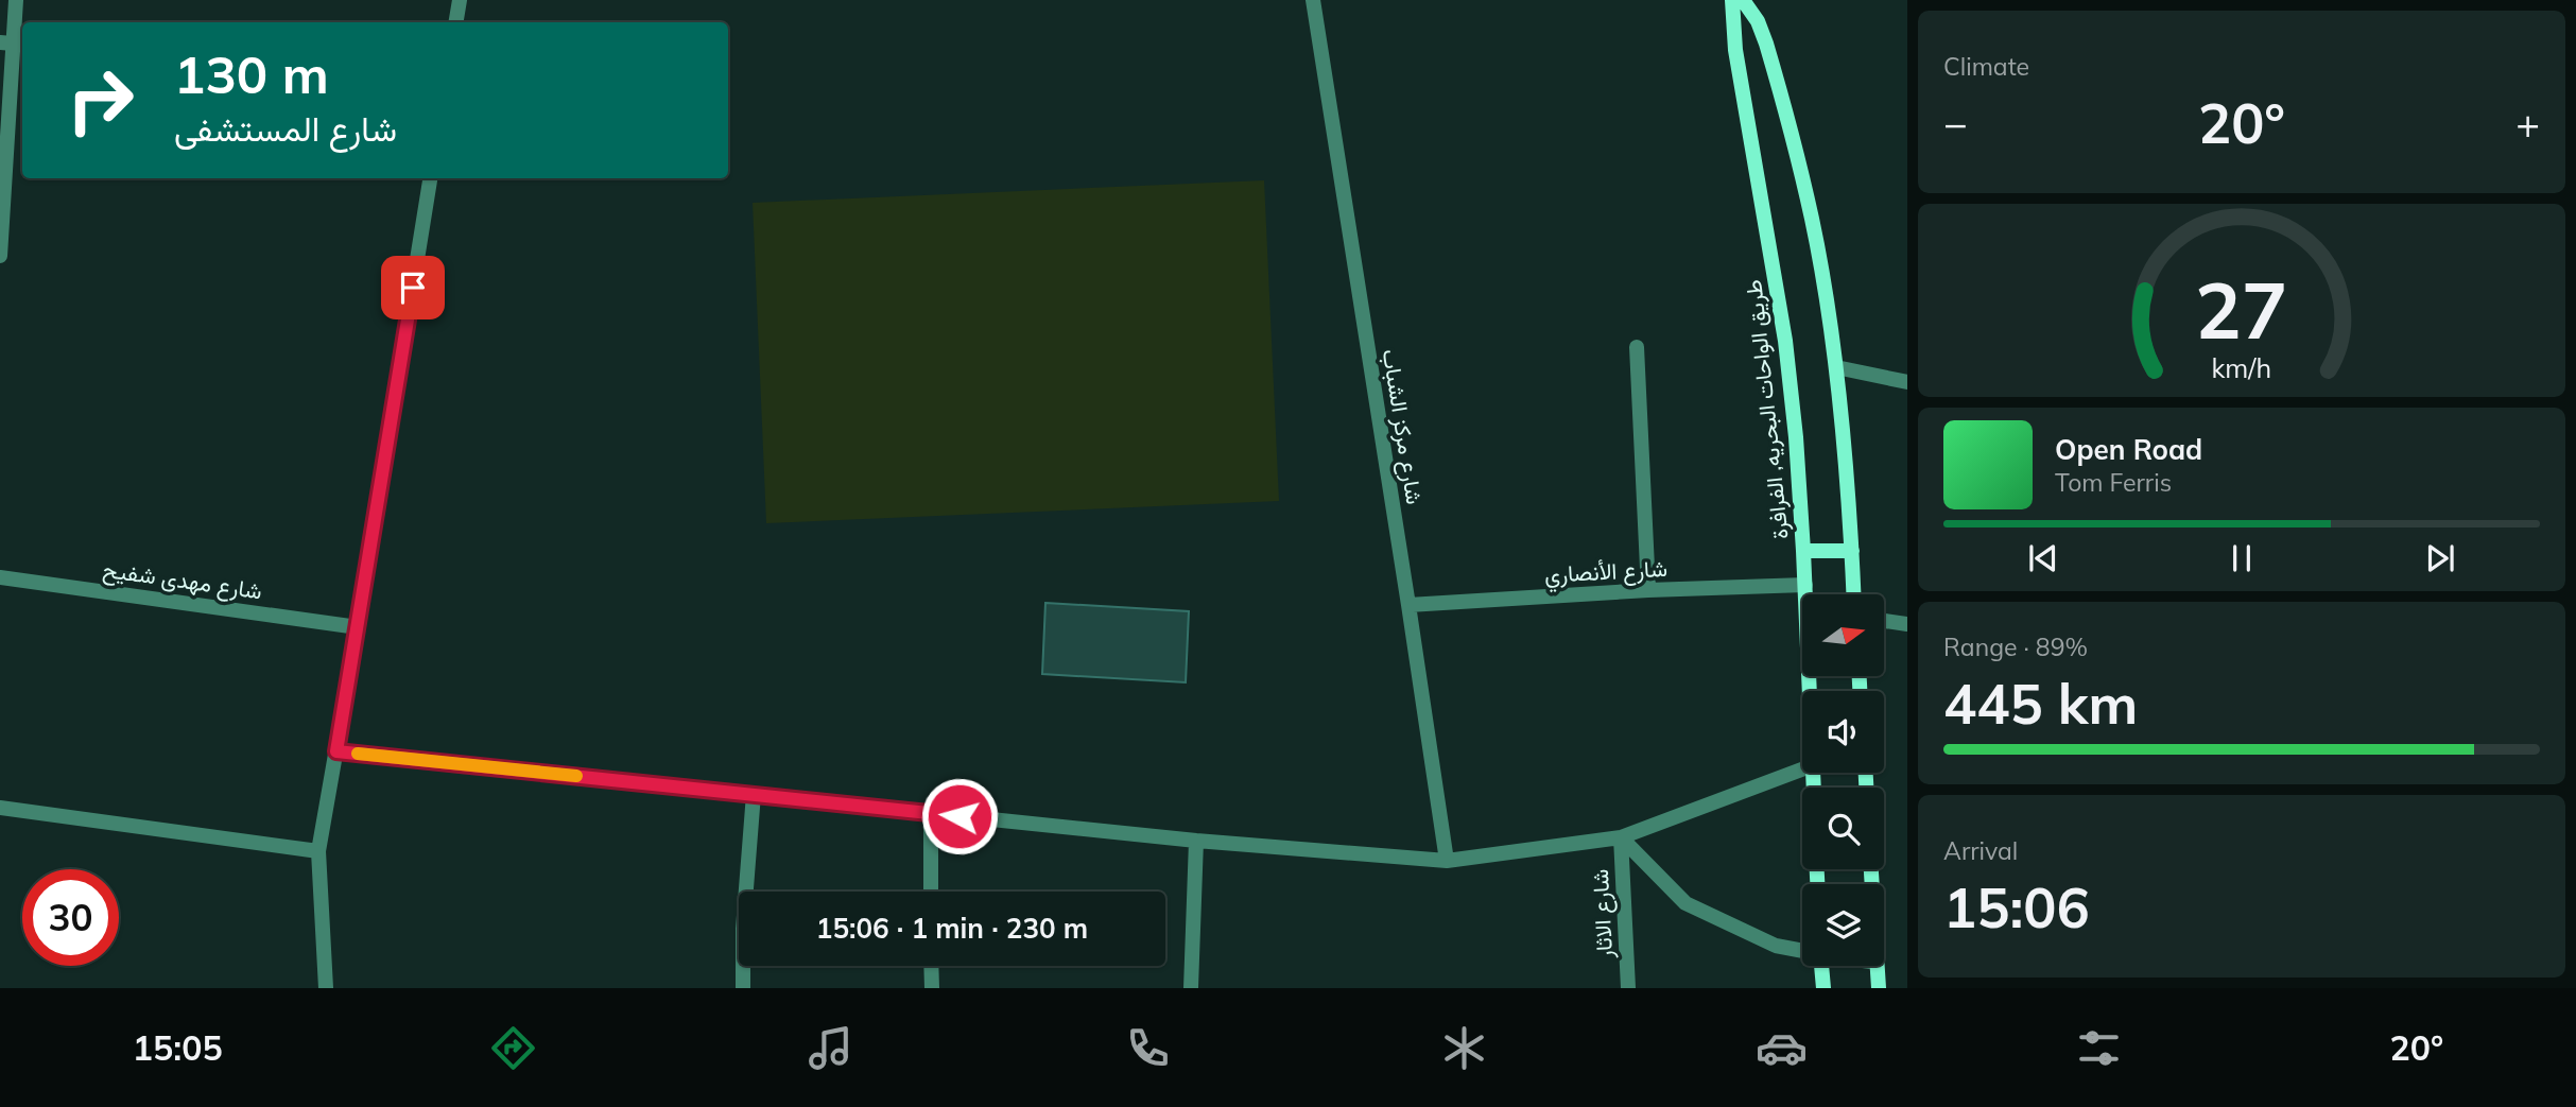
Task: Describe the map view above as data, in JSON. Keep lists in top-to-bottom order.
{
  "streets": {
    "main road": ["طريق الواحات البحريه, الفرافرة"],
    "street": [
      "شارع مركز الشباب",
      "شارع الأنصاري",
      "شارع مهدى شفيح",
      "شارع الاثار"
    ]
  },
  "crossings": [
    ["طريق الواحات البحريه, الفرافرة", "شارع الأنصاري"],
    ["شارع مركز الشباب", "شارع الأنصاري"]
  ],
  "north": "right",
  "page": {
    "tile": [
      "Climate",
      ["Range · 89%", "445 km"],
      ["Arrival", "15:06"]
    ],
    "turn": ["130 m", "شارع المستشفى"],
    "heat": ["−", "20°", "+"],
    "song": ["Open Road", "Tom Ferris"],
    "limit": "30",
    "trip": "15:06 · 1 min · 230 m",
    "tabs": ["15:05", "20°"],
    "gauge": ["27", "km/h"]
  }
}
